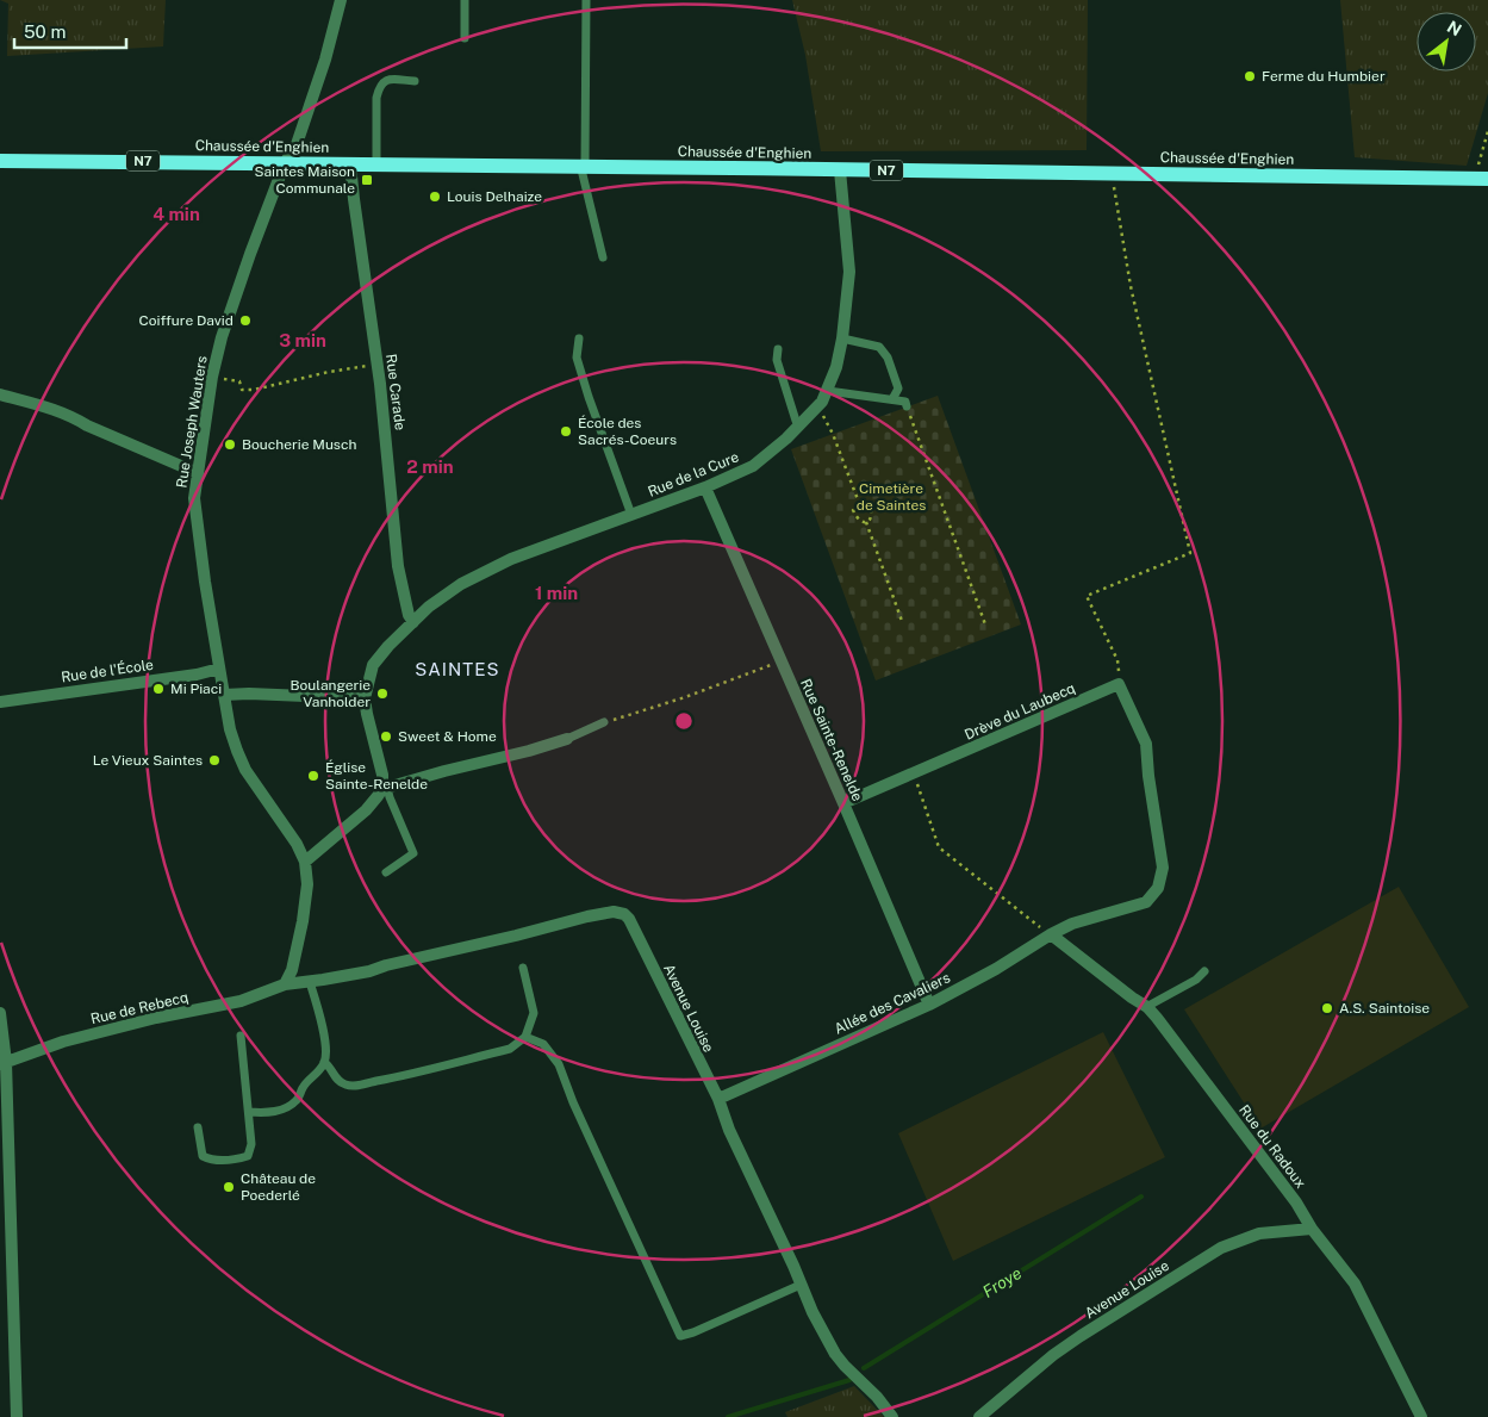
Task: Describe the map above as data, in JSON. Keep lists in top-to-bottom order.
{
  "streets": {
    "main road": ["Chaussée d'Enghien", "N7"],
    "street": [
      "Rue Carade",
      "Rue Joseph Wauters",
      "Rue de la Cure",
      "Rue de l'École",
      "Drève du Laubecq",
      "Rue Sainte-Renelde",
      "Allée des Cavaliers",
      "Rue de Rebecq",
      "Avenue Louise",
      "Rue du Radoux"
    ]
  },
  "crossings": [
    ["Chaussée d'Enghien", "Rue Carade"],
    ["Chaussée d'Enghien", "Rue Joseph Wauters"],
    ["Chaussée d'Enghien", "Rue de la Cure"],
    ["Rue Carade", "Rue de la Cure"],
    ["Rue Joseph Wauters", "Rue de l'École"],
    ["Rue de la Cure", "Rue Sainte-Renelde"],
    ["Drève du Laubecq", "Rue Sainte-Renelde"],
    ["Drève du Laubecq", "Allée des Cavaliers"],
    ["Rue Sainte-Renelde", "Allée des Cavaliers"],
    ["Allée des Cavaliers", "Avenue Louise"],
    ["Allée des Cavaliers", "Rue du Radoux"],
    ["Rue de Rebecq", "Avenue Louise"],
    ["Avenue Louise", "Rue du Radoux"]
  ],
  "districts": ["SAINTES"],
  "water": ["Froye"],
  "parks": ["Cimetière de Saintes"],
  "places": {
    "other": [
      "Ferme du Humbier",
      "Louis Delhaize",
      "Coiffure David",
      "École des Sacrés-Coeurs",
      "Boucherie Musch",
      "Mi Piaci",
      "Boulangerie Vanholder",
      "Sweet & Home",
      "Le Vieux Saintes",
      "Église Sainte-Renelde",
      "A.S. Saintoise",
      "Château de Poederlé"
    ],
    "transit": ["Saintes Maison Communale"]
  },
  "scale_bar": "50 m",
  "north": "top right",
  "rings": [
    "4 min",
    "3 min",
    "2 min",
    "1 min"
  ]
}
